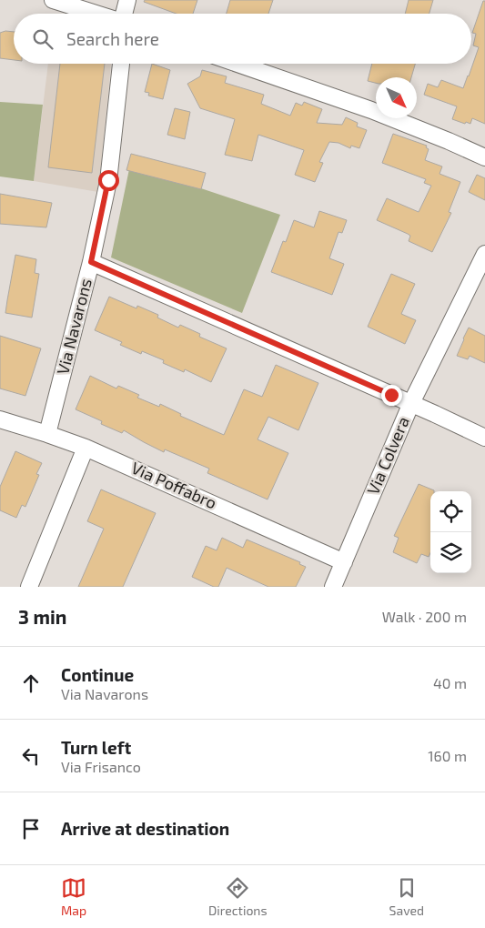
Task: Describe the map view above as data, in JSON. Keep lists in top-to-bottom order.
{
  "streets": {
    "street": ["Via Navarons", "Via Colvera", "Via Poffabro"]
  },
  "crossings": [
    ["Via Navarons", "Via Poffabro"],
    ["Via Colvera", "Via Poffabro"]
  ],
  "north": "bottom right",
  "page": {
    "search": "Search here",
    "heading": ["3 min", "Walk · 200 m"],
    "list": [
      ["Continue", "Via Navarons", "40 m"],
      ["Turn left", "Via Frisanco", "160 m"],
      "Arrive at destination"
    ],
    "nav": ["Map", "Directions", "Saved"]
  }
}
